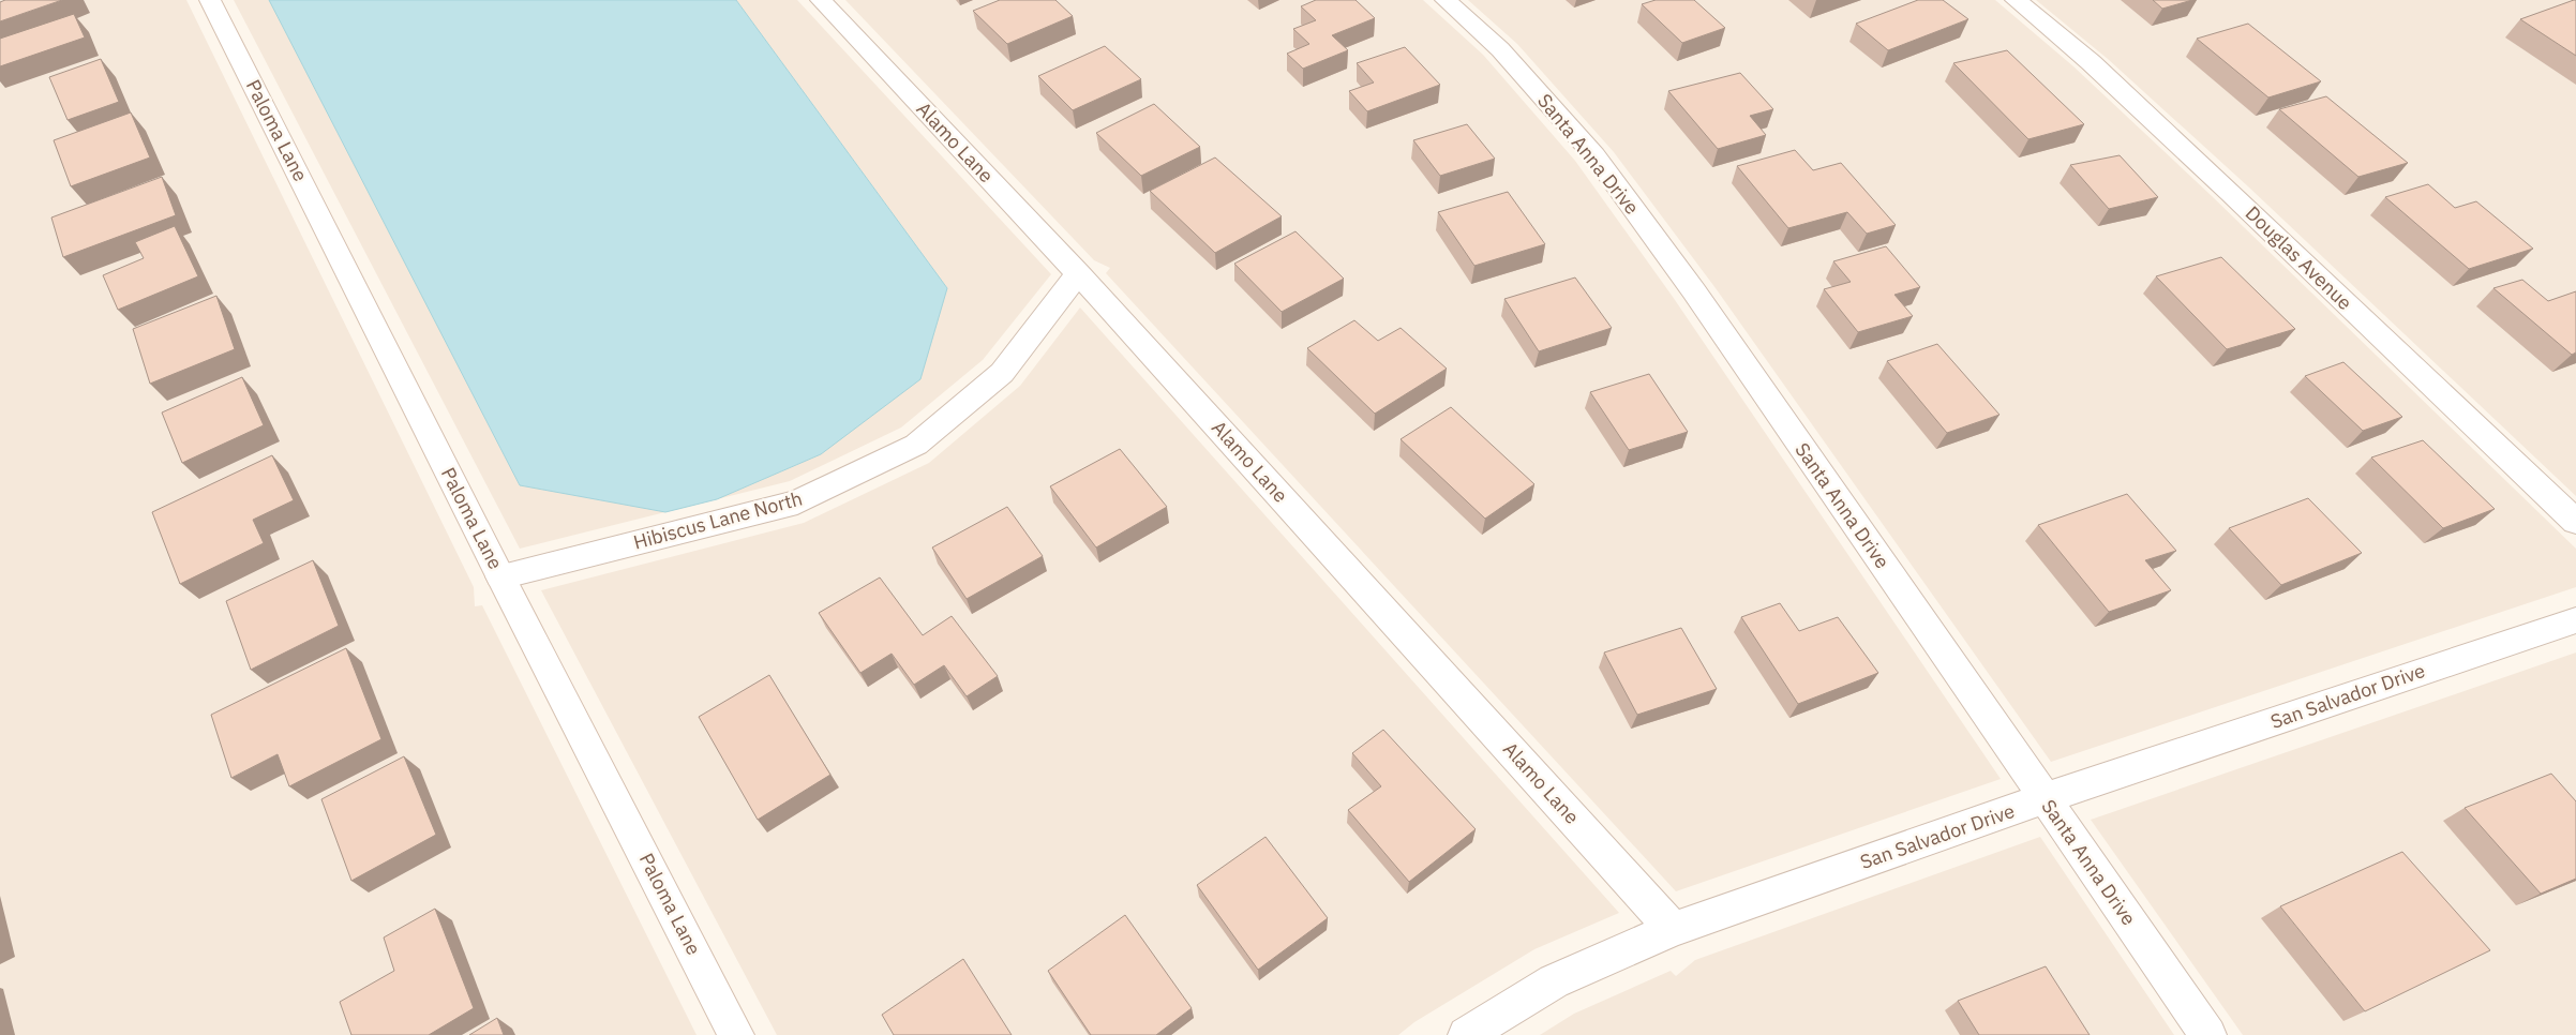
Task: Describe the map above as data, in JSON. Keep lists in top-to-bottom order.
{
  "streets": {
    "street": [
      "Paloma Lane",
      "Alamo Lane",
      "Santa Anna Drive",
      "Douglas Avenue",
      "Hibiscus Lane North",
      "San Salvador Drive"
    ]
  },
  "crossings": [
    ["Paloma Lane", "Hibiscus Lane North"],
    ["Alamo Lane", "Hibiscus Lane North"],
    ["Alamo Lane", "San Salvador Drive"],
    ["Santa Anna Drive", "San Salvador Drive"]
  ]
}
